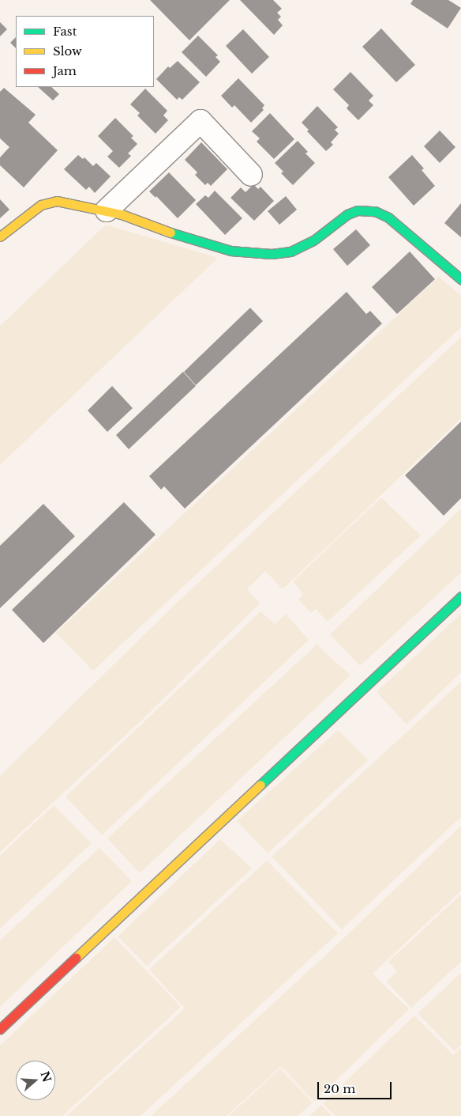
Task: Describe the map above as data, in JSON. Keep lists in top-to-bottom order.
{
  "legend": ["Fast", "Slow", "Jam"],
  "scale_bar": "20 m",
  "north": "right"
}
